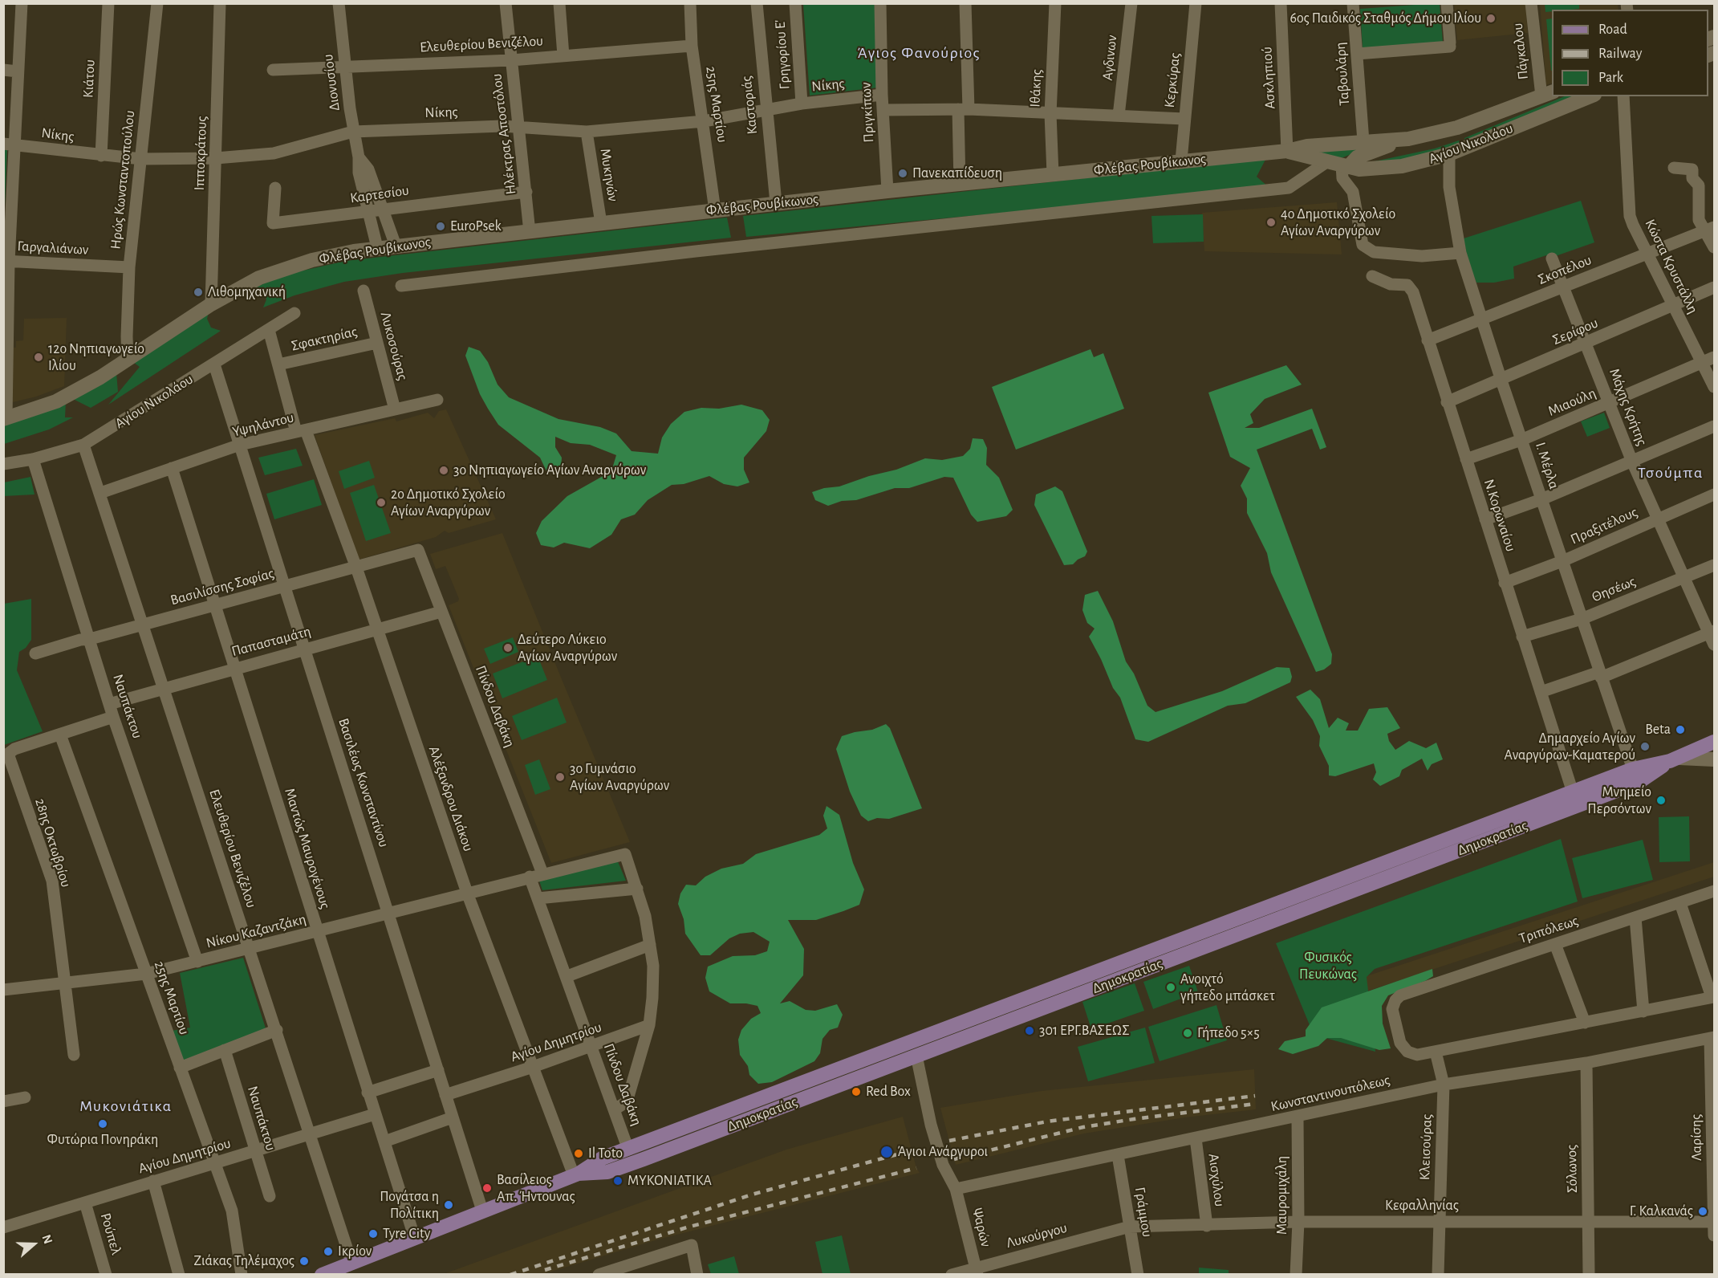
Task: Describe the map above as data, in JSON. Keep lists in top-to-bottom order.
{
  "streets": {
    "main road": ["Δημοκρατίας"],
    "street": [
      "Ελευθερίου Βενιζέλου",
      "Πάγκαλου",
      "Γρηγορίου Ε'",
      "Αγδινων",
      "Ταβουλάρη",
      "Ασκληπιού",
      "Κιάτου",
      "Κερκύρας",
      "Διονυσίου",
      "Νίκης",
      "Ιθάκης",
      "25ης Μαρτίου",
      "Καστοριάς",
      "Πριγκίπων",
      "Ηλέκτρας Αποστόλου",
      "Αγίου Νικολάου",
      "Ιπποκράτους",
      "Φλέβας Ρουβίκωνος",
      "Μυκηνών",
      "Ηρώς Κωνσταντοπούλου",
      "Καρτεσίου",
      "Γαργαλιάνων",
      "Κώστα Κρυστάλλη",
      "Σκοπέλου",
      "Σερίφου",
      "Σφακτηρίας",
      "Λυκοσούρας",
      "Μιαούλη",
      "Μάχης Κρήτης",
      "Υψηλάντου",
      "Ι. Μέρλα",
      "Ν.Κορωναίου",
      "Πραξιτέλους",
      "Βασιλίσσης Σοφίας",
      "Θησέως",
      "Παπασταμάτη",
      "Ναυπάκτου",
      "Πίνδου Δαβάκη",
      "Βασιλέως Κωνσταντίνου",
      "Αλέξανδρου Διάκου",
      "28ης Οκτωβρίου",
      "Μαντώς Μαυρογένους",
      "Τριπόλεως",
      "Νίκου Καζαντζάκη",
      "Αγίου Δημητρίου",
      "Κωνσταντινουπόλεως",
      "Λαρίσης",
      "Κλεισούρας",
      "Σόλωνος",
      "Αισχύλου",
      "Μαυρομιχάλη",
      "Κεφαλληνίας",
      "Γράμμου",
      "Ψαρών",
      "Ρούπελ",
      "Λυκούργου"
    ]
  },
  "crossings": [
    ["Ελευθερίου Βενιζέλου", "Διονυσίου"],
    ["Ελευθερίου Βενιζέλου", "25ης Μαρτίου"],
    ["Ελευθερίου Βενιζέλου", "Ηλέκτρας Αποστόλου"],
    ["Ελευθερίου Βενιζέλου", "Αγίου Νικολάου"],
    ["Ελευθερίου Βενιζέλου", "Υψηλάντου"],
    ["Ελευθερίου Βενιζέλου", "Βασιλίσσης Σοφίας"],
    ["Ελευθερίου Βενιζέλου", "Παπασταμάτη"],
    ["Ελευθερίου Βενιζέλου", "Δημοκρατίας"],
    ["Ελευθερίου Βενιζέλου", "Νίκου Καζαντζάκη"],
    ["Ελευθερίου Βενιζέλου", "Αγίου Δημητρίου"],
    ["Πάγκαλου", "Φλέβας Ρουβίκωνος"],
    ["Γρηγορίου Ε'", "Νίκης"],
    ["Ταβουλάρη", "Φλέβας Ρουβίκωνος"],
    ["Ασκληπιού", "Αγίου Νικολάου"],
    ["Ασκληπιού", "Φλέβας Ρουβίκωνος"],
    ["Κιάτου", "Νίκης"],
    ["Κερκύρας", "Φλέβας Ρουβίκωνος"],
    ["Διονυσίου", "Νίκης"],
    ["Διονυσίου", "Φλέβας Ρουβίκωνος"],
    ["Διονυσίου", "Καρτεσίου"],
    ["Νίκης", "25ης Μαρτίου"],
    ["Νίκης", "Καστοριάς"],
    ["Νίκης", "Πριγκίπων"],
    ["Νίκης", "Ηλέκτρας Αποστόλου"],
    ["Νίκης", "Ιπποκράτους"],
    ["Νίκης", "Μυκηνών"],
    ["Νίκης", "Ηρώς Κωνσταντοπούλου"],
    ["Ιθάκης", "Φλέβας Ρουβίκωνος"],
    ["25ης Μαρτίου", "Φλέβας Ρουβίκωνος"],
    ["25ης Μαρτίου", "28ης Οκτωβρίου"],
    ["25ης Μαρτίου", "Νίκου Καζαντζάκη"],
    ["25ης Μαρτίου", "Αγίου Δημητρίου"],
    ["Καστοριάς", "Φλέβας Ρουβίκωνος"],
    ["Πριγκίπων", "Φλέβας Ρουβίκωνος"],
    ["Ηλέκτρας Αποστόλου", "Φλέβας Ρουβίκωνος"],
    ["Ηλέκτρας Αποστόλου", "Καρτεσίου"],
    ["Αγίου Νικολάου", "Φλέβας Ρουβίκωνος"],
    ["Αγίου Νικολάου", "Ι. Μέρλα"],
    ["Αγίου Νικολάου", "Ναυπάκτου"],
    ["Αγίου Νικολάου", "Βασιλέως Κωνσταντίνου"],
    ["Αγίου Νικολάου", "Αλέξανδρου Διάκου"],
    ["Ιπποκράτους", "Φλέβας Ρουβίκωνος"],
    ["Φλέβας Ρουβίκωνος", "Μυκηνών"],
    ["Φλέβας Ρουβίκωνος", "Ηρώς Κωνσταντοπούλου"],
    ["Ηρώς Κωνσταντοπούλου", "Γαργαλιάνων"],
    ["Κώστα Κρυστάλλη", "Σκοπέλου"],
    ["Κώστα Κρυστάλλη", "Σερίφου"],
    ["Κώστα Κρυστάλλη", "Μιαούλη"],
    ["Σκοπέλου", "Μάχης Κρήτης"],
    ["Σκοπέλου", "Ι. Μέρλα"],
    ["Σκοπέλου", "Ν.Κορωναίου"],
    ["Σερίφου", "Μάχης Κρήτης"],
    ["Σερίφου", "Ι. Μέρλα"],
    ["Σερίφου", "Ν.Κορωναίου"],
    ["Σφακτηρίας", "Λυκοσούρας"],
    ["Σφακτηρίας", "Αλέξανδρου Διάκου"],
    ["Λυκοσούρας", "Υψηλάντου"],
    ["Μιαούλη", "Μάχης Κρήτης"],
    ["Μιαούλη", "Ι. Μέρλα"],
    ["Μιαούλη", "Ν.Κορωναίου"],
    ["Μάχης Κρήτης", "Πραξιτέλους"],
    ["Μάχης Κρήτης", "Θησέως"],
    ["Υψηλάντου", "Βασιλέως Κωνσταντίνου"],
    ["Υψηλάντου", "Αλέξανδρου Διάκου"],
    ["Υψηλάντου", "Μαντώς Μαυρογένους"],
    ["Ι. Μέρλα", "Πραξιτέλους"],
    ["Ι. Μέρλα", "Θησέως"],
    ["Ι. Μέρλα", "Δημοκρατίας"],
    ["Ν.Κορωναίου", "Πραξιτέλους"],
    ["Ν.Κορωναίου", "Θησέως"],
    ["Ν.Κορωναίου", "Δημοκρατίας"],
    ["Βασιλίσσης Σοφίας", "Ναυπάκτου"],
    ["Βασιλίσσης Σοφίας", "Πίνδου Δαβάκη"],
    ["Βασιλίσσης Σοφίας", "Βασιλέως Κωνσταντίνου"],
    ["Βασιλίσσης Σοφίας", "Αλέξανδρου Διάκου"],
    ["Βασιλίσσης Σοφίας", "Μαντώς Μαυρογένους"],
    ["Παπασταμάτη", "Ναυπάκτου"],
    ["Παπασταμάτη", "Πίνδου Δαβάκη"],
    ["Παπασταμάτη", "Βασιλέως Κωνσταντίνου"],
    ["Παπασταμάτη", "Αλέξανδρου Διάκου"],
    ["Παπασταμάτη", "Μαντώς Μαυρογένους"],
    ["Ναυπάκτου", "28ης Οκτωβρίου"],
    ["Ναυπάκτου", "Νίκου Καζαντζάκη"],
    ["Ναυπάκτου", "Αγίου Δημητρίου"],
    ["Πίνδου Δαβάκη", "Δημοκρατίας"],
    ["Πίνδου Δαβάκη", "Νίκου Καζαντζάκη"],
    ["Πίνδου Δαβάκη", "Αγίου Δημητρίου"],
    ["Βασιλέως Κωνσταντίνου", "Δημοκρατίας"],
    ["Βασιλέως Κωνσταντίνου", "Νίκου Καζαντζάκη"],
    ["Βασιλέως Κωνσταντίνου", "Αγίου Δημητρίου"],
    ["Αλέξανδρου Διάκου", "Δημοκρατίας"],
    ["Αλέξανδρου Διάκου", "Νίκου Καζαντζάκη"],
    ["Αλέξανδρου Διάκου", "Αγίου Δημητρίου"],
    ["Δημοκρατίας", "Μαντώς Μαυρογένους"],
    ["Δημοκρατίας", "Ψαρών"],
    ["28ης Οκτωβρίου", "Νίκου Καζαντζάκη"],
    ["Μαντώς Μαυρογένους", "Νίκου Καζαντζάκη"],
    ["Μαντώς Μαυρογένους", "Αγίου Δημητρίου"],
    ["Τριπόλεως", "Κλεισούρας"],
    ["Αγίου Δημητρίου", "Ρούπελ"],
    ["Κωνσταντινουπόλεως", "Λαρίσης"],
    ["Κωνσταντινουπόλεως", "Κλεισούρας"],
    ["Κωνσταντινουπόλεως", "Σόλωνος"],
    ["Κωνσταντινουπόλεως", "Αισχύλου"],
    ["Κωνσταντινουπόλεως", "Μαυρομιχάλη"],
    ["Κωνσταντινουπόλεως", "Γράμμου"],
    ["Κωνσταντινουπόλεως", "Ψαρών"],
    ["Λαρίσης", "Κεφαλληνίας"],
    ["Κλεισούρας", "Κεφαλληνίας"],
    ["Σόλωνος", "Κεφαλληνίας"],
    ["Αισχύλου", "Κεφαλληνίας"],
    ["Μαυρομιχάλη", "Κεφαλληνίας"],
    ["Κεφαλληνίας", "Γράμμου"],
    ["Κεφαλληνίας", "Λυκούργου"],
    ["Γράμμου", "Λυκούργου"],
    ["Ψαρών", "Λυκούργου"]
  ],
  "districts": ["Άγιος Φανούριος", "Τσούμπα", "Μυκονιάτικα"],
  "parks": ["Φυσικός Πευκώνας"],
  "places": [
    "6ος Παιδικός Σταθμός Δήμου Ιλίου",
    "Πανεκαπίδευση",
    "4ο Δημοτικό Σχολείο Αγίων Αναργύρων",
    "EuroPsek",
    "Λιθομηχανική",
    "12ο Νηπιαγωγείο Ιλίου",
    "3ο Νηπιαγωγείο Αγίων Αναργύρων",
    "2ο Δημοτικό Σχολείο Αγίων Αναργύρων",
    "Δεύτερο Λύκειο Αγίων Αναργύρων",
    "Beta",
    "Δημαρχείο Αγίων Αναργύρων-Καματερού",
    "3ο Γυμνάσιο Αγίων Αναργύρων",
    "Μνημείο Περσόντων",
    "Ανοιχτό γήπεδο μπάσκετ",
    "301 ΕΡΓ.ΒΑΣΕΩΣ",
    "Γήπεδο 5×5",
    "Red Box",
    "Φυτώρια Πονηράκη",
    "Άγιοι Ανάργυροι",
    "Il Toto",
    "ΜΥΚΟΝΙΑΤΙΚΑ",
    "Βασίλειος Απ. Ήντουνας",
    "Πογάτσα η Πολίτικη",
    "Γ. Καλκανάς",
    "Tyre City",
    "Ικρίον",
    "Ζιάκας Τηλέμαχος"
  ],
  "legend": ["Road", "Railway", "Park"],
  "north": "right"
}
